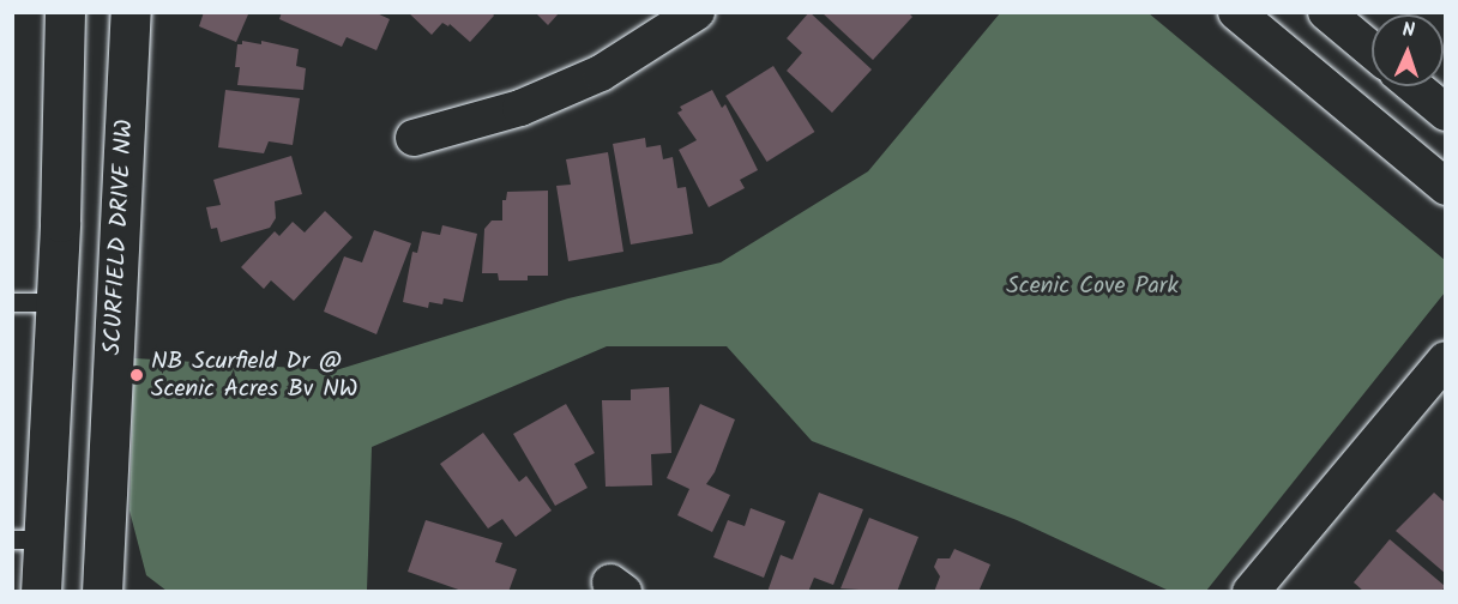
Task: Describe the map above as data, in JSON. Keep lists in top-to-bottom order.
{
  "streets": {
    "street": ["SCURFIELD DRIVE NW"]
  },
  "parks": ["Scenic Cove Park"],
  "places": ["NB Scurfield Dr @ Scenic Acres Bv NW"],
  "north": "top"
}
